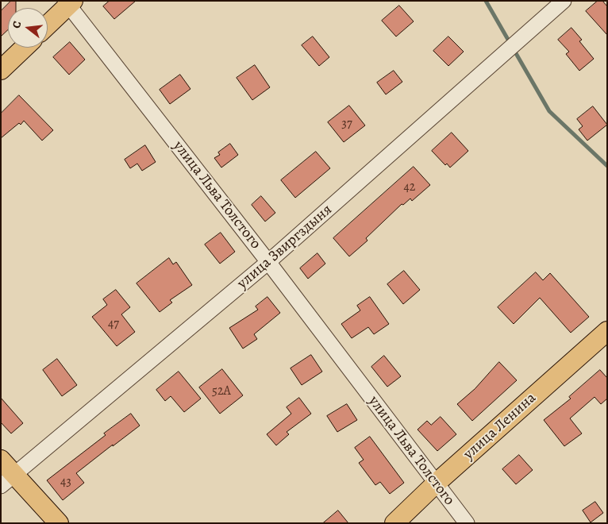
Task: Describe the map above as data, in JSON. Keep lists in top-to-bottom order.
{
  "streets": {
    "main road": ["улица Ленина"],
    "street": ["улица Льва Толстого", "улица Звиргздыня"]
  },
  "crossings": [
    ["улица Льва Толстого", "улица Звиргздыня"],
    ["улица Льва Толстого", "улица Ленина"]
  ],
  "house_numbers": [
    "37",
    "42",
    "47",
    "52А",
    "43"
  ],
  "north": "left"
}
